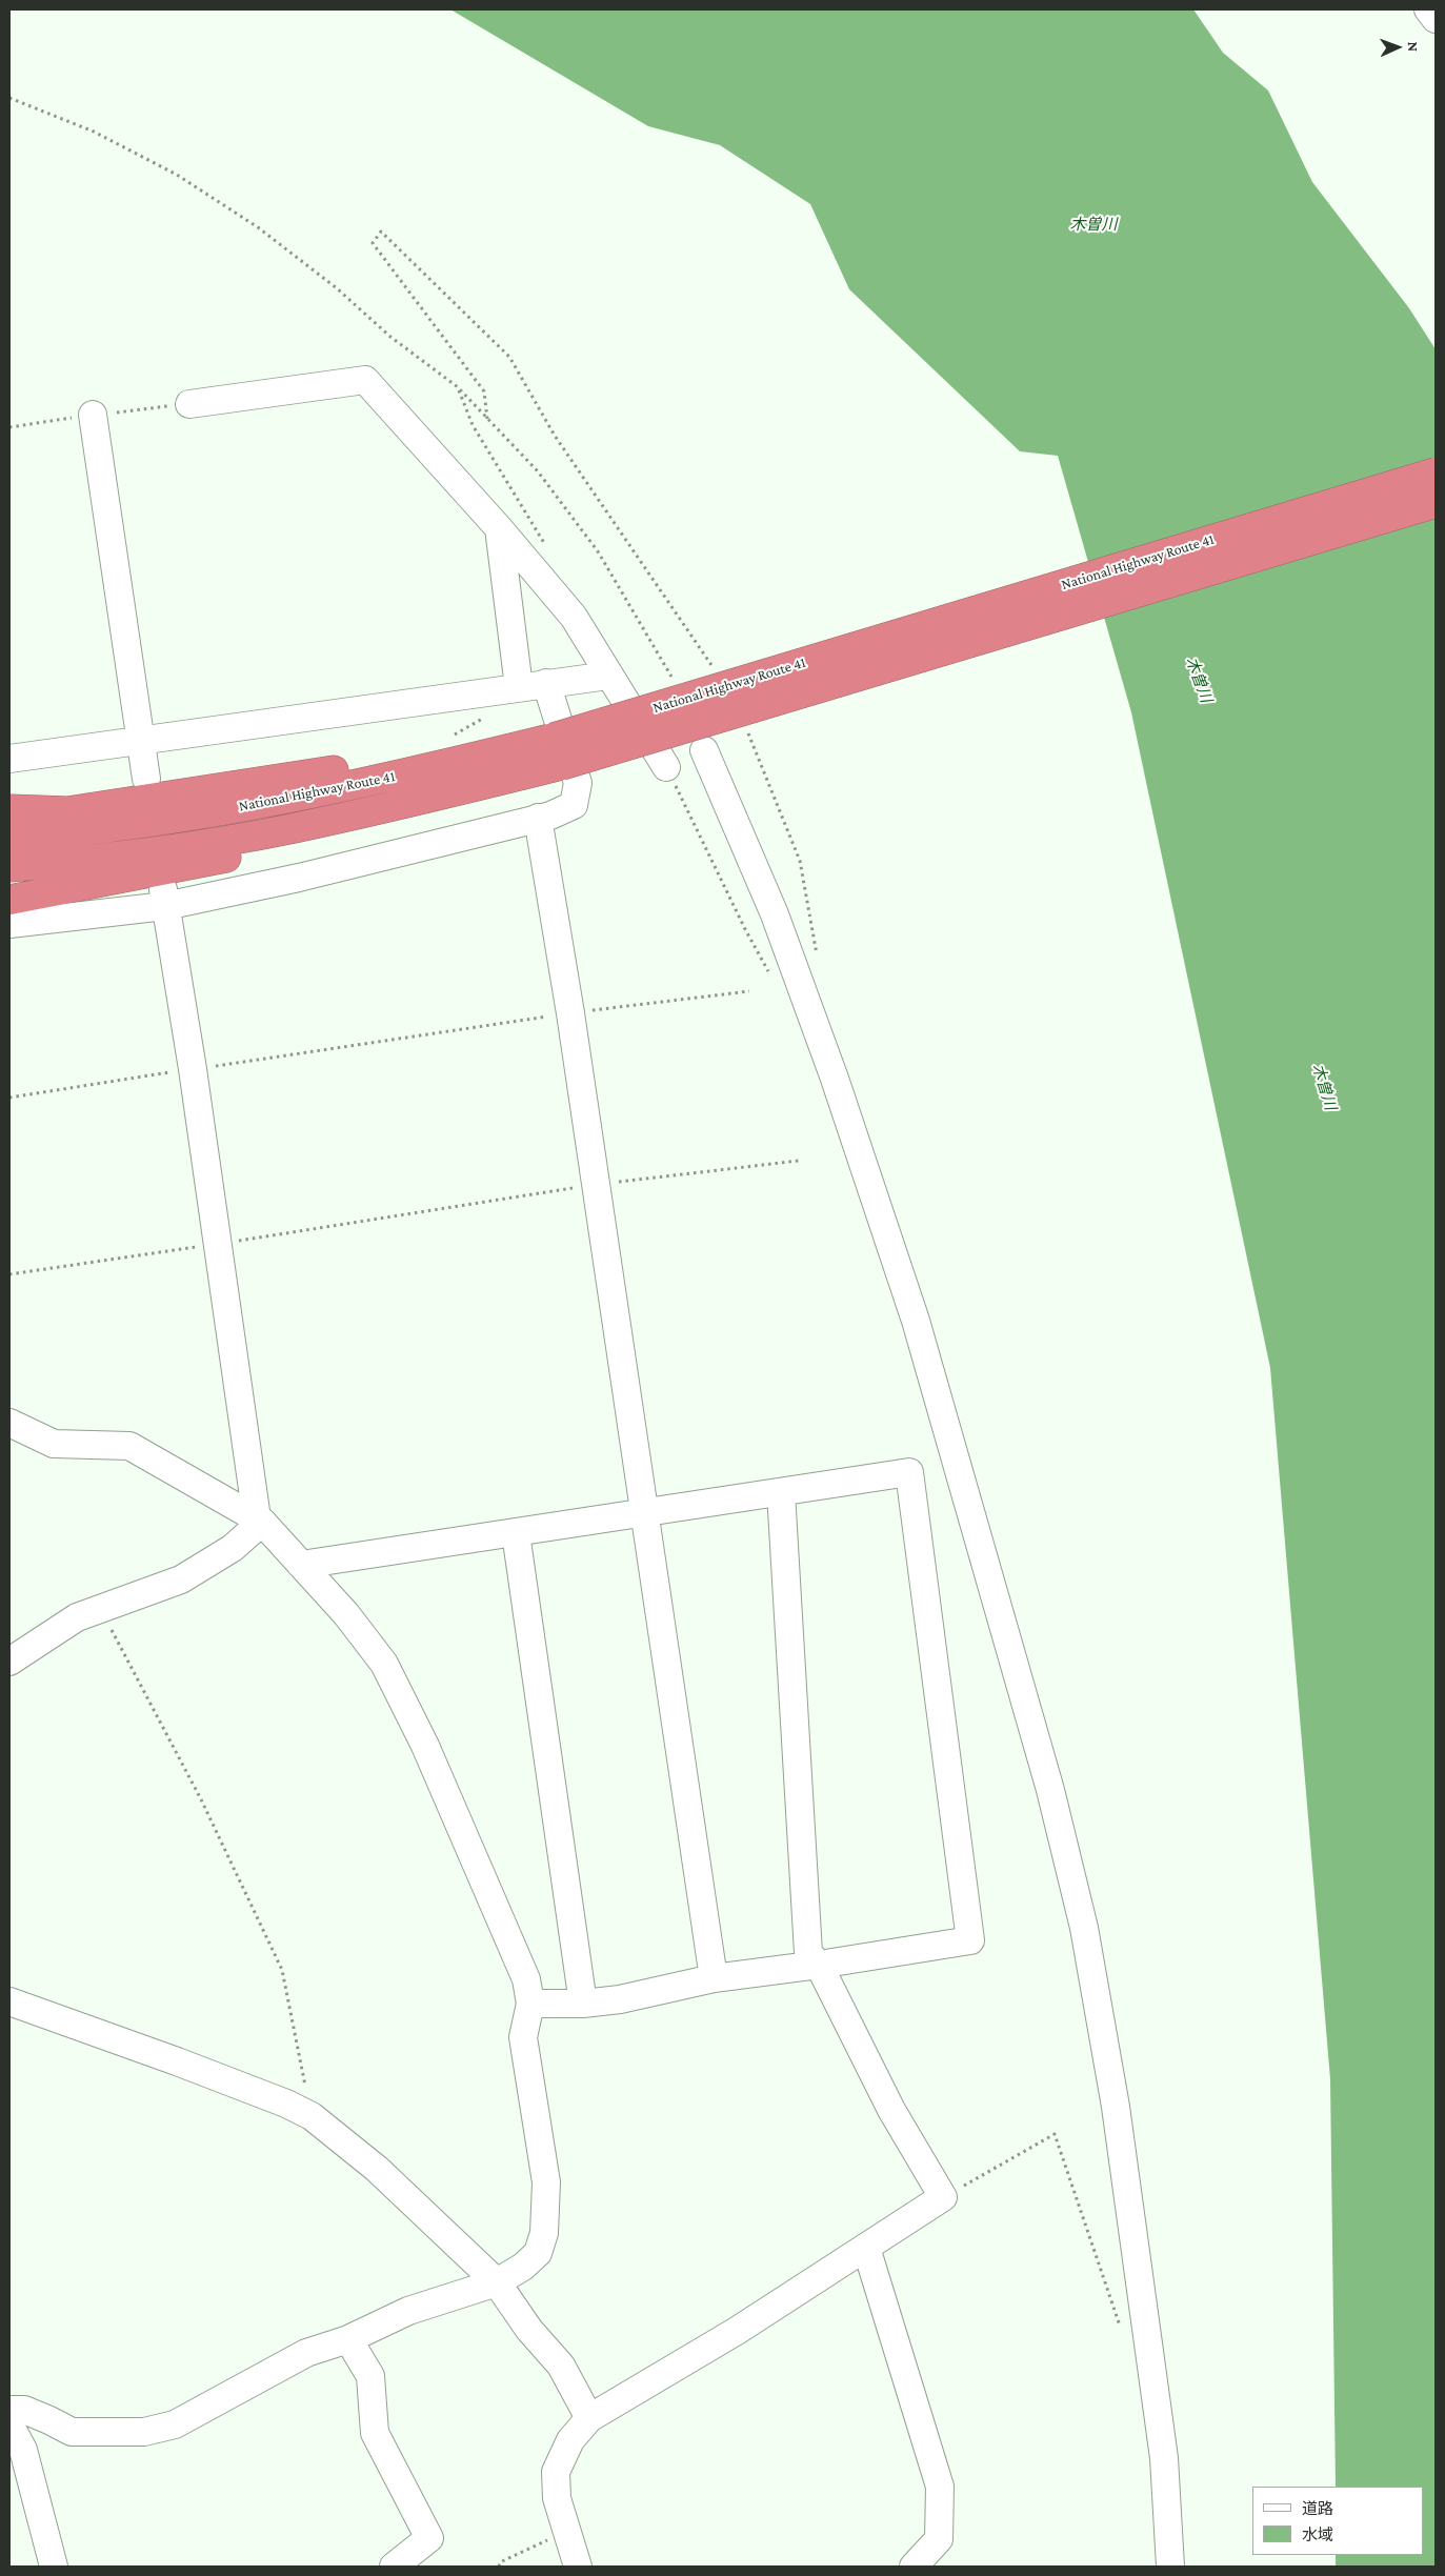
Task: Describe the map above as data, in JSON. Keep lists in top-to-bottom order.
{
  "streets": {
    "highway": ["National Highway Route 41"]
  },
  "water": ["木曽川"],
  "legend": ["道路", "水域"],
  "north": "right"
}
